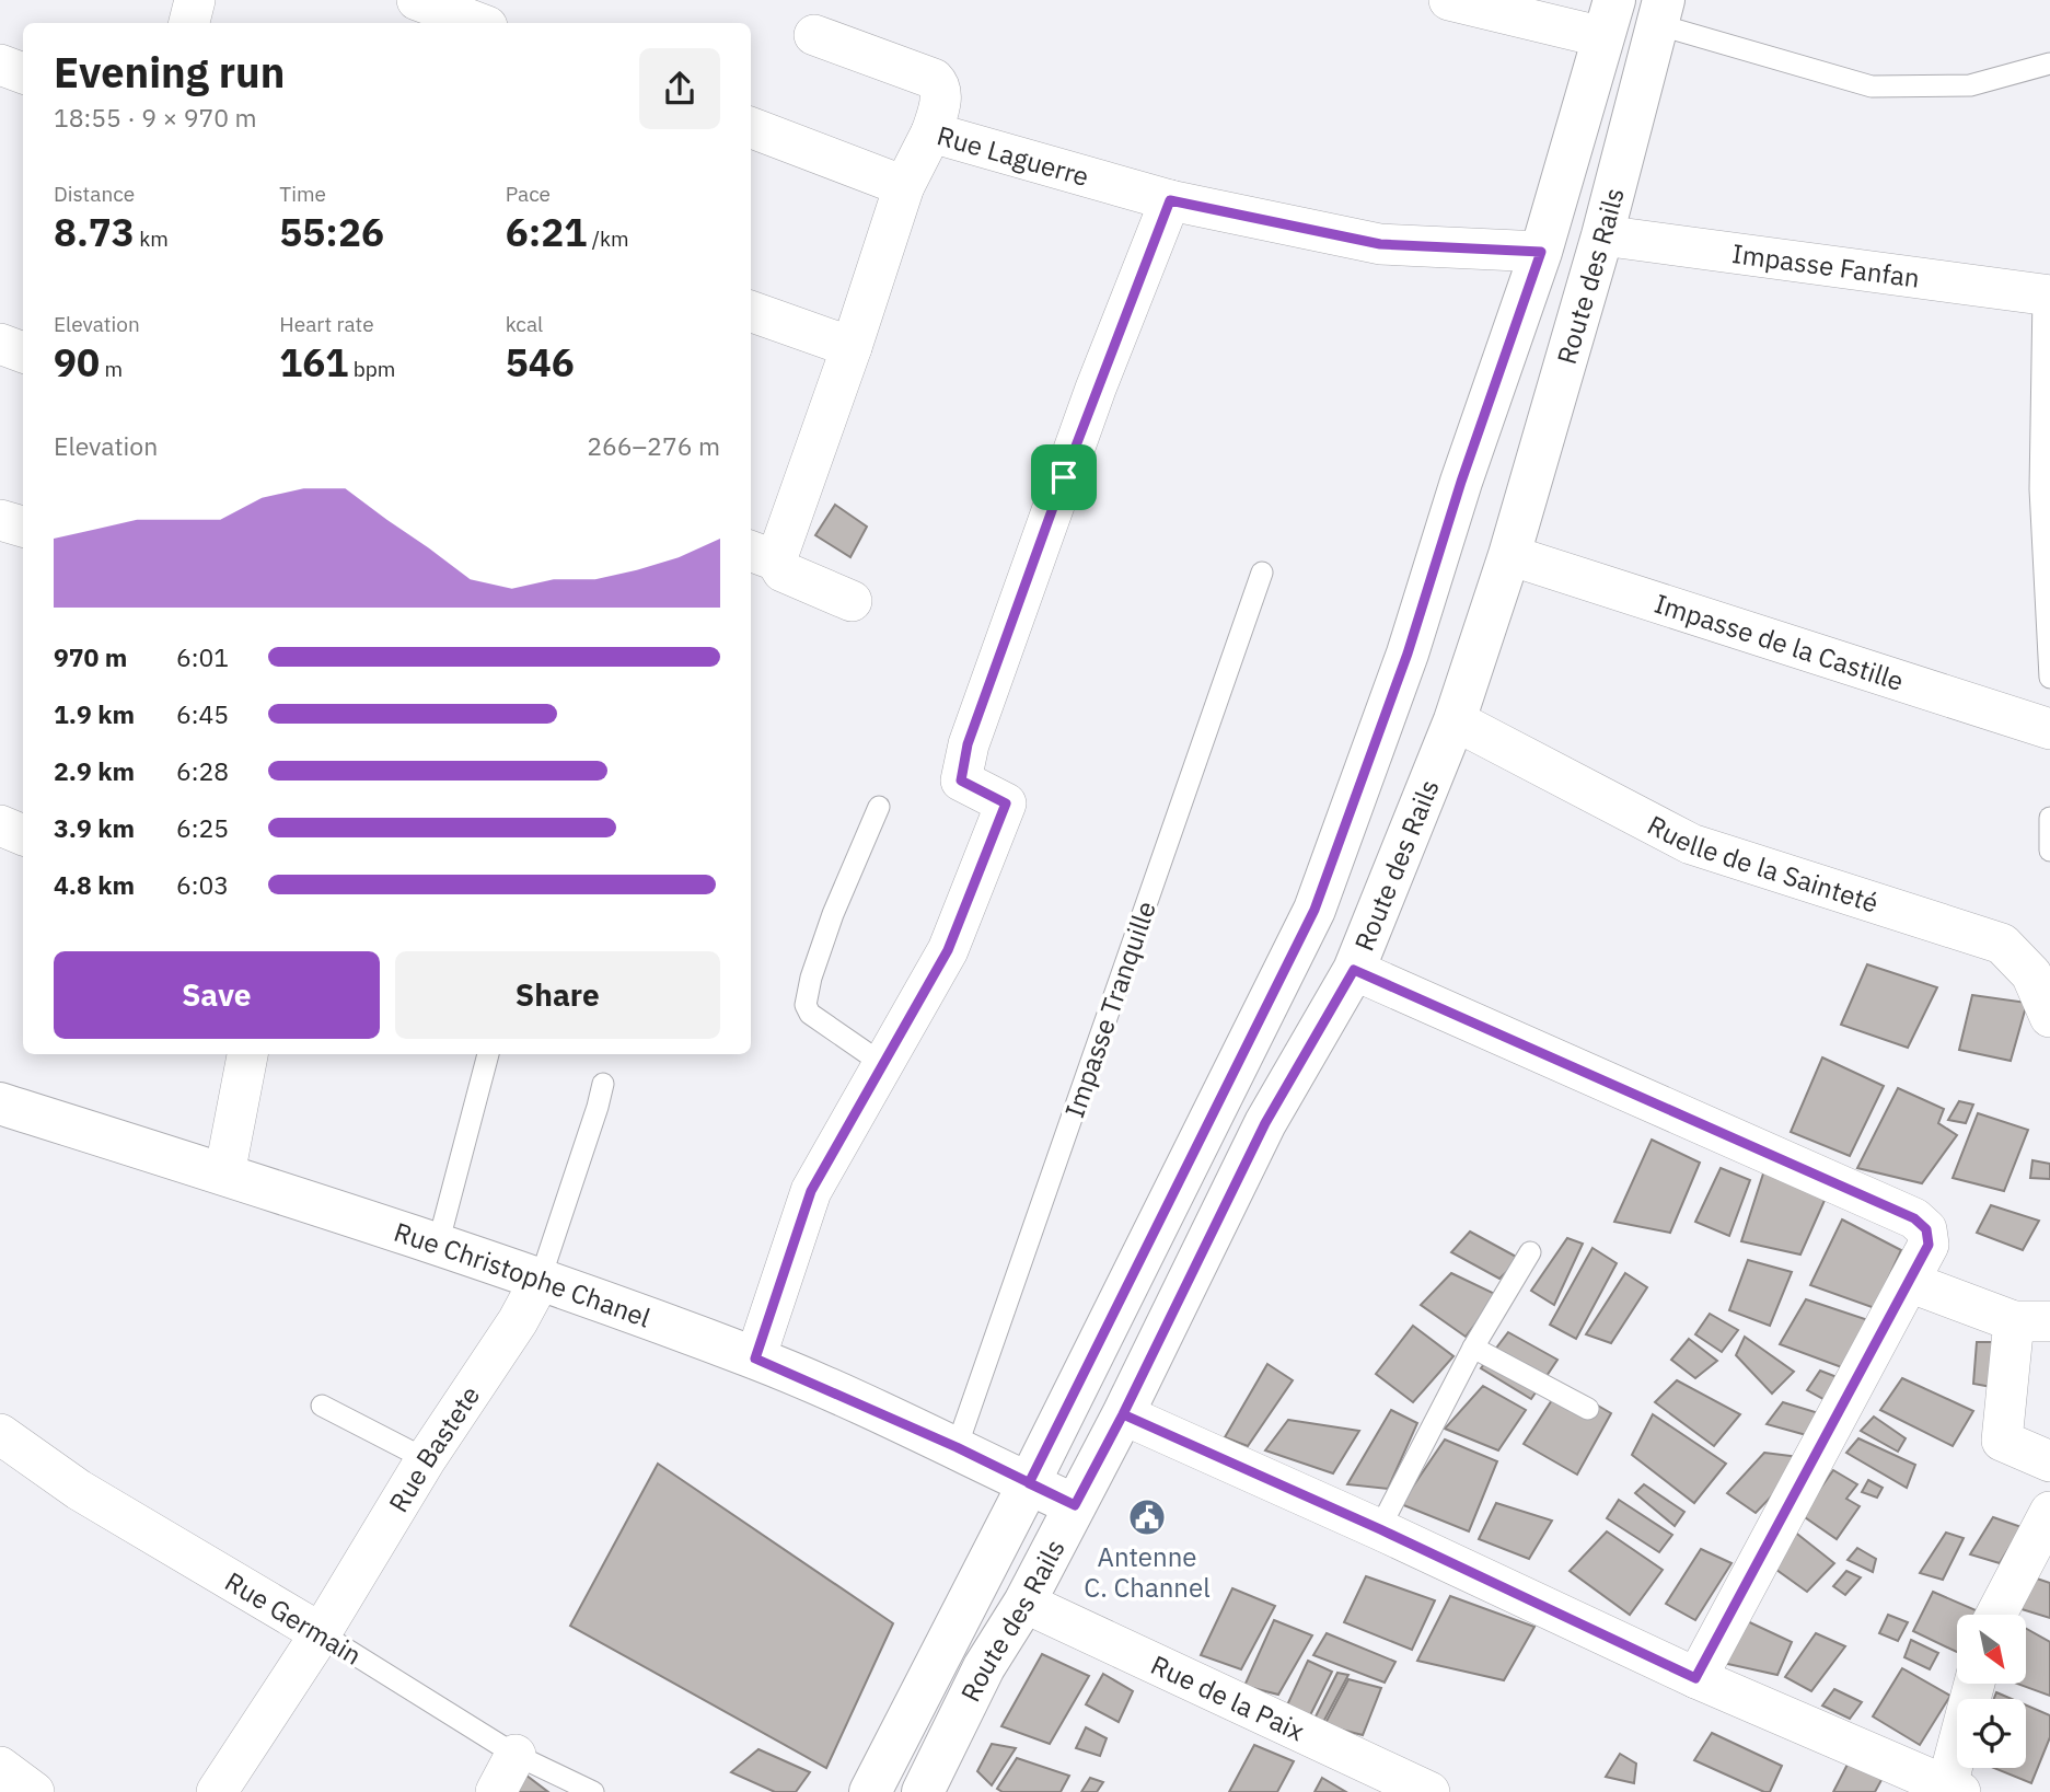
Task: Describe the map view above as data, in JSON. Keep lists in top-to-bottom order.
{
  "streets": {
    "main road": ["Route des Rails", "Rue Christophe Chanel"],
    "street": [
      "Rue Laguerre",
      "Impasse Fanfan",
      "Impasse de la Castille",
      "Ruelle de la Sainteté",
      "Rue Bastete",
      "Rue Germain",
      "Rue de la Paix"
    ],
    "lane": ["Impasse Tranquille"]
  },
  "crossings": [
    ["Rue Laguerre", "Route des Rails"],
    ["Impasse Fanfan", "Route des Rails"],
    ["Route des Rails", "Impasse de la Castille"],
    ["Route des Rails", "Ruelle de la Sainteté"],
    ["Route des Rails", "Rue Christophe Chanel"],
    ["Route des Rails", "Rue de la Paix"],
    ["Impasse Tranquille", "Rue Christophe Chanel"],
    ["Rue Christophe Chanel", "Rue Bastete"],
    ["Rue Bastete", "Rue Germain"]
  ],
  "places": {
    "public building": ["Antenne C. Channel"]
  },
  "north": "bottom right",
  "page": {
    "heading": ["Evening run", "18:55 · 9 × 970 m"],
    "stats": [
      ["Distance", "8.73 km"],
      ["Time", "55:26"],
      ["Pace", "6:21 /km"],
      ["Elevation", "90 m"],
      ["Heart rate", "161 bpm"],
      ["kcal", "546"]
    ],
    "chart": ["Elevation", "266–276 m"],
    "list": [
      {
        "name": "970 m",
        "note": "6:01"
      },
      {
        "name": "1.9 km",
        "note": "6:45"
      },
      {
        "name": "2.9 km",
        "note": "6:28"
      },
      {
        "name": "3.9 km",
        "note": "6:25"
      },
      {
        "name": "4.8 km",
        "note": "6:03"
      }
    ],
    "buttons": ["Save", "Share"]
  }
}
